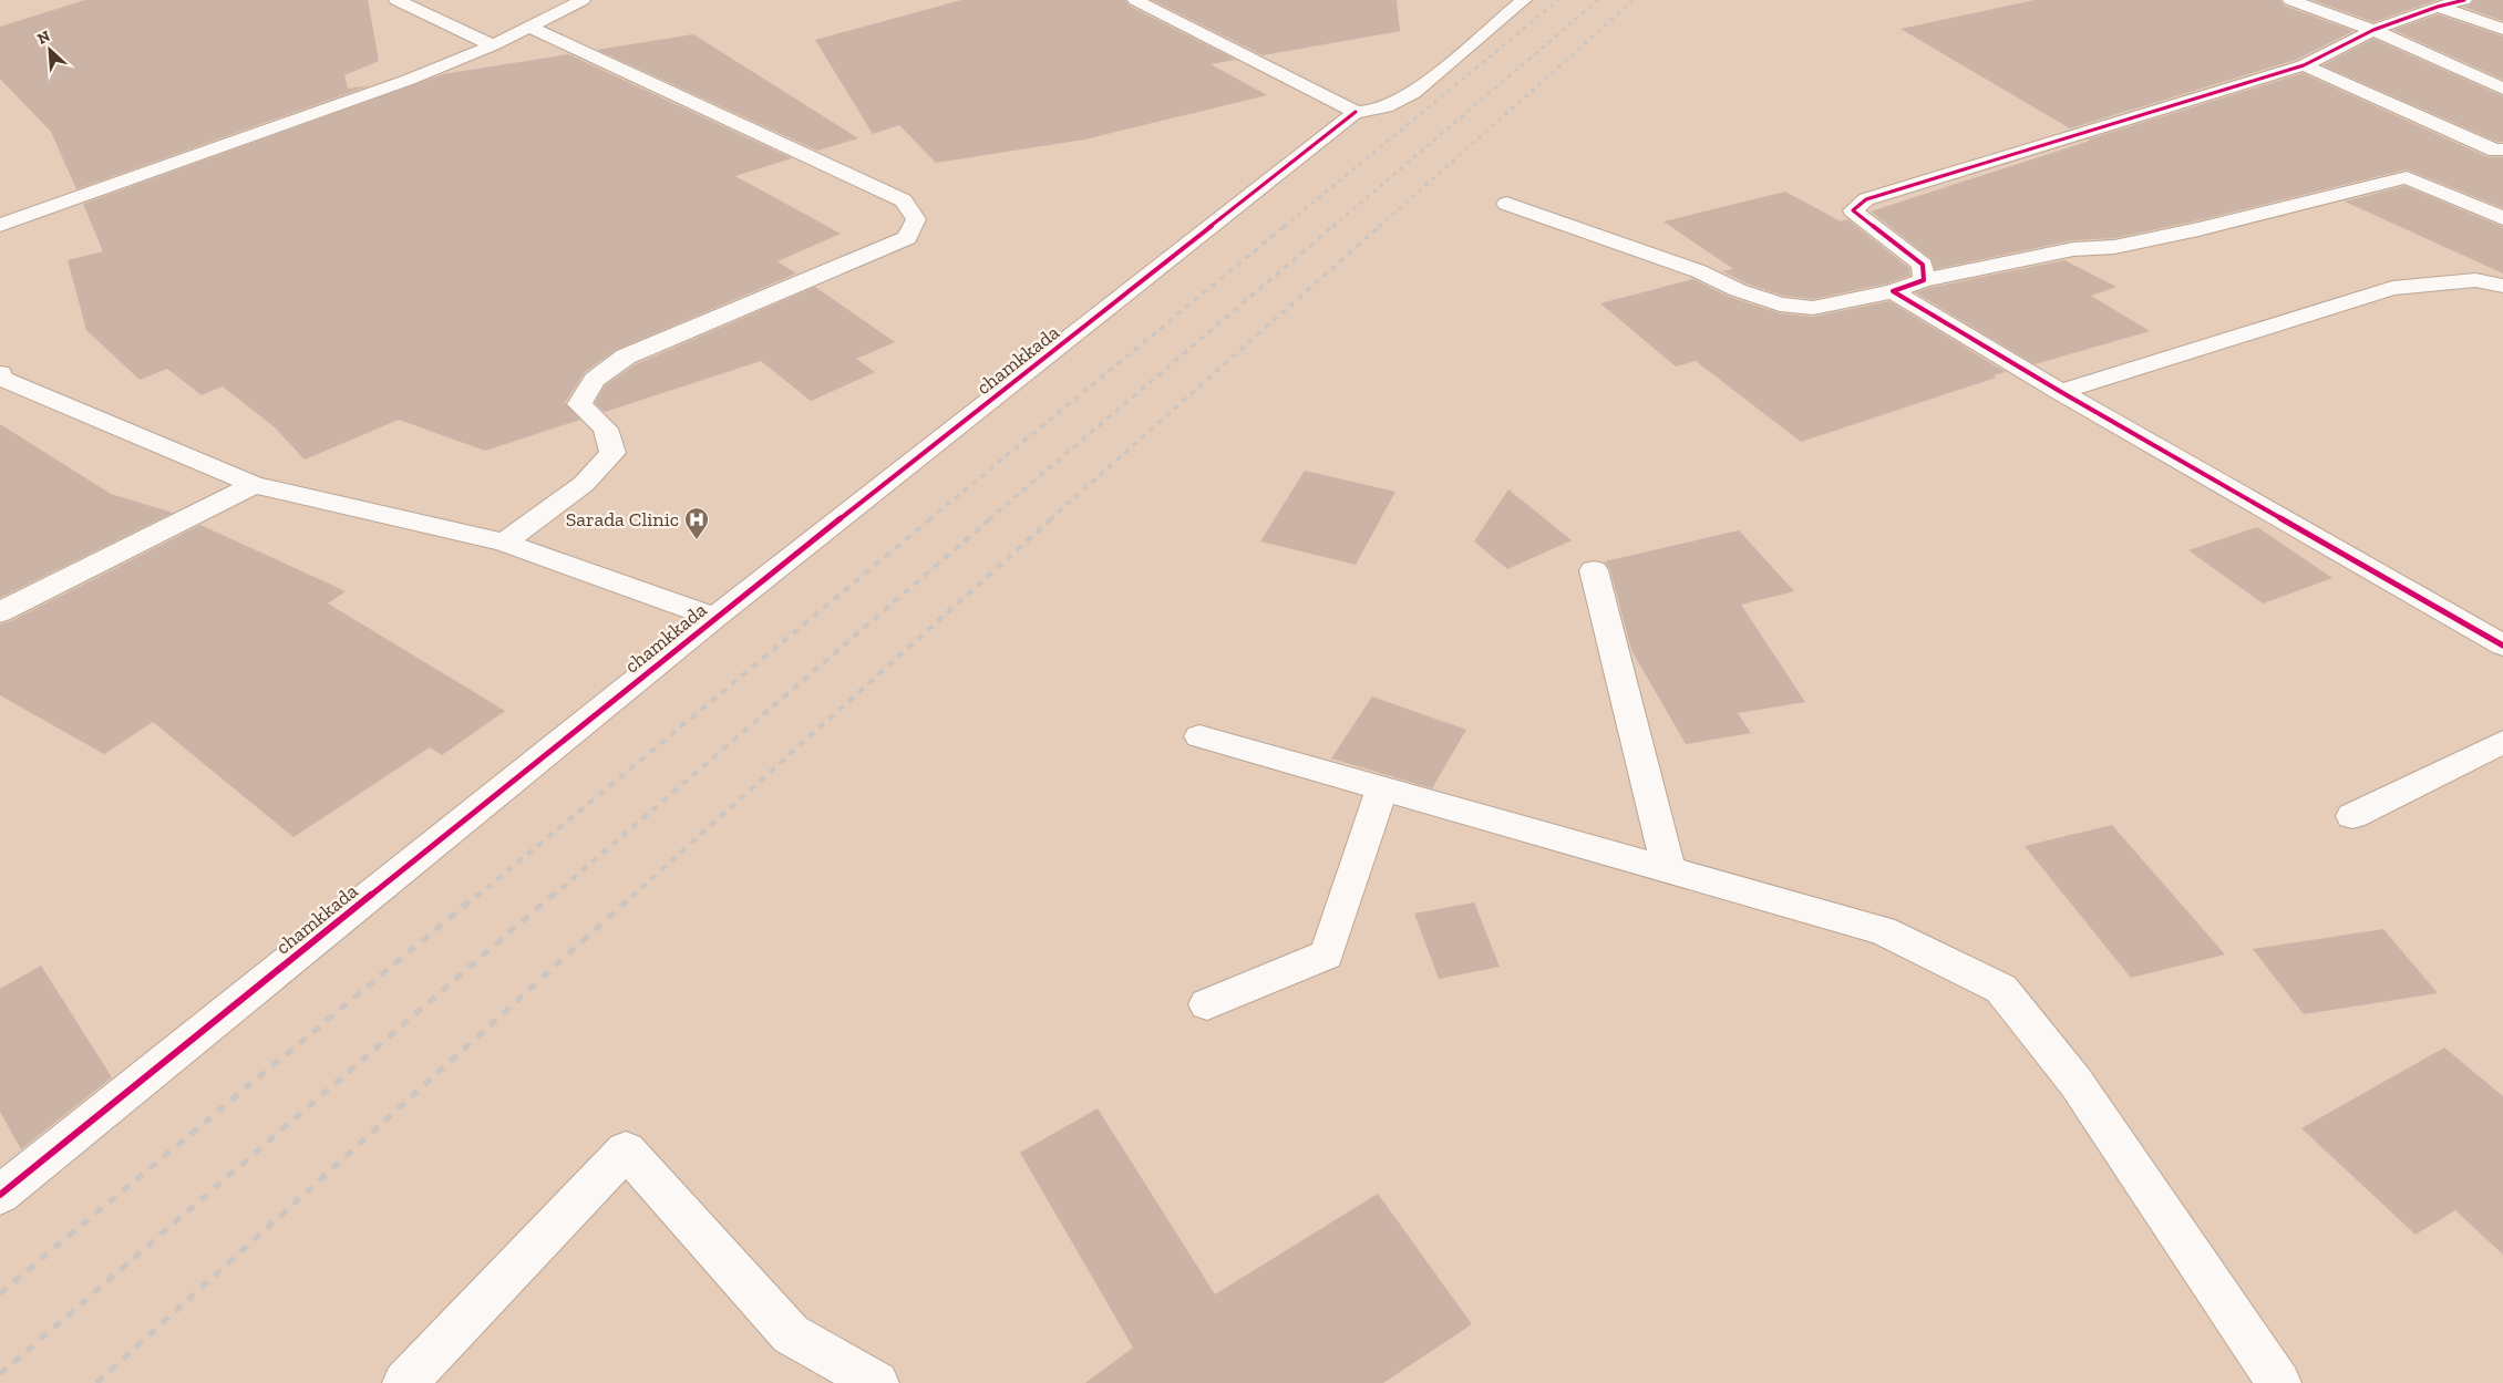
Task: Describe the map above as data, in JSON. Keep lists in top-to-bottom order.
{
  "streets": {
    "street": ["chamkkada"]
  },
  "places": {
    "hospital": ["Sarada Clinic"]
  },
  "north": "top left"
}
